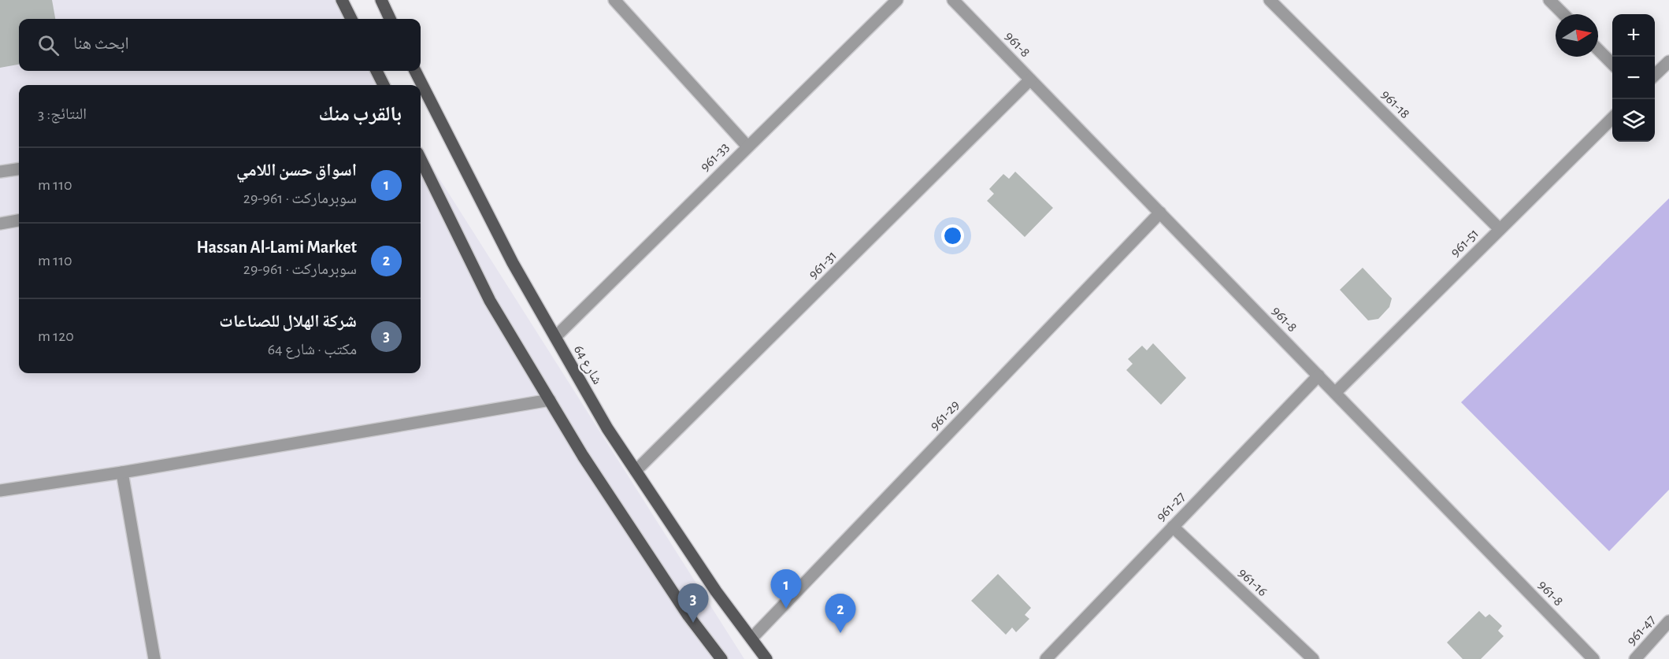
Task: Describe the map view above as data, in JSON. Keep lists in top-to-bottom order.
{
  "streets": {
    "main road": ["شارع 64"],
    "street": [
      "961-8",
      "961-18",
      "961-33",
      "961-51",
      "961-31",
      "961-29",
      "961-27",
      "961-16",
      "961-47"
    ]
  },
  "crossings": [
    ["961-8", "961-51"],
    ["961-8", "961-31"],
    ["961-8", "961-29"],
    ["961-8", "961-27"],
    ["961-18", "961-51"],
    ["961-33", "شارع 64"],
    ["961-31", "شارع 64"],
    ["شارع 64", "961-29"],
    ["961-27", "961-16"]
  ],
  "north": "right",
  "page": {
    "map_buttons": ["+", "−"],
    "search": "ابحث هنا",
    "heading": ["بالقرب منك", "النتائج: 3"],
    "list": [
      {
        "mark": "1",
        "name": "اسواق حسن اللامي",
        "note": "سوبرماركت · 961-29",
        "value": "110 m"
      },
      {
        "mark": "2",
        "name": "Hassan Al-Lami Market",
        "note": "سوبرماركت · 961-29",
        "value": "110 m"
      },
      {
        "mark": "3",
        "name": "شركة الهلال للصناعات",
        "note": "مكتب · شارع 64",
        "value": "120 m"
      }
    ],
    "pins": ["1", "3", "2"]
  }
}
